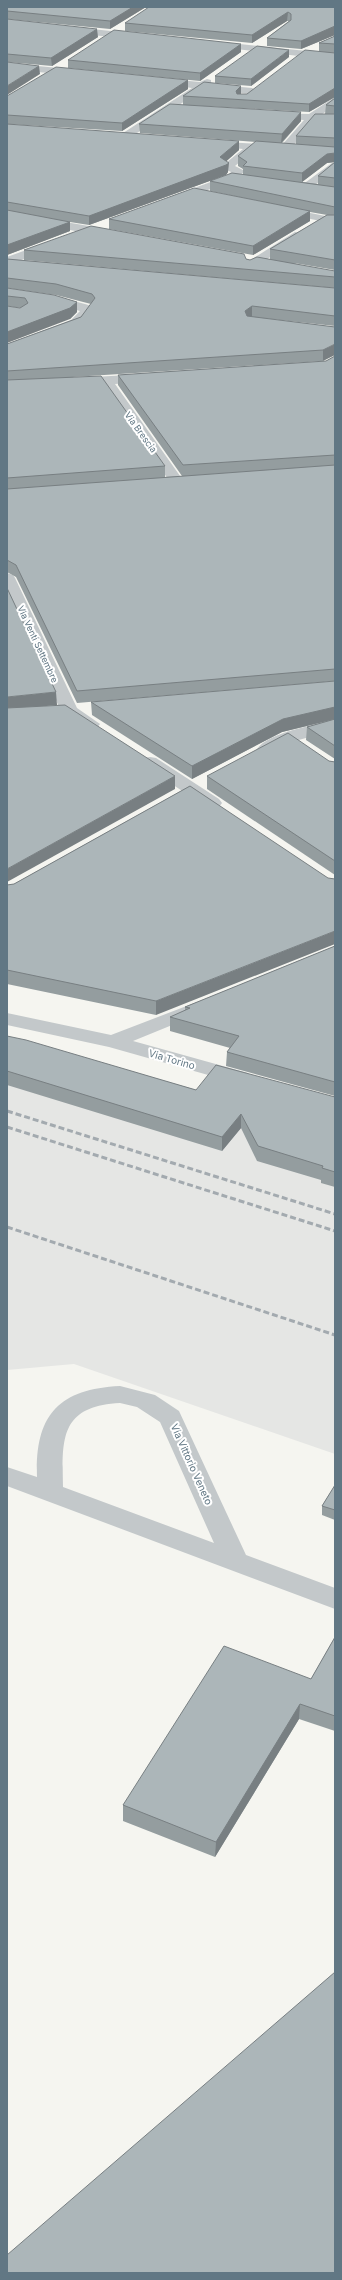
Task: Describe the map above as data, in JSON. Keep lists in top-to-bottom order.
{
  "streets": {
    "street": [
      "Via Brescia",
      "Via Venti Settembre",
      "Via Torino",
      "Via Vittorio Veneto"
    ]
  }
}
